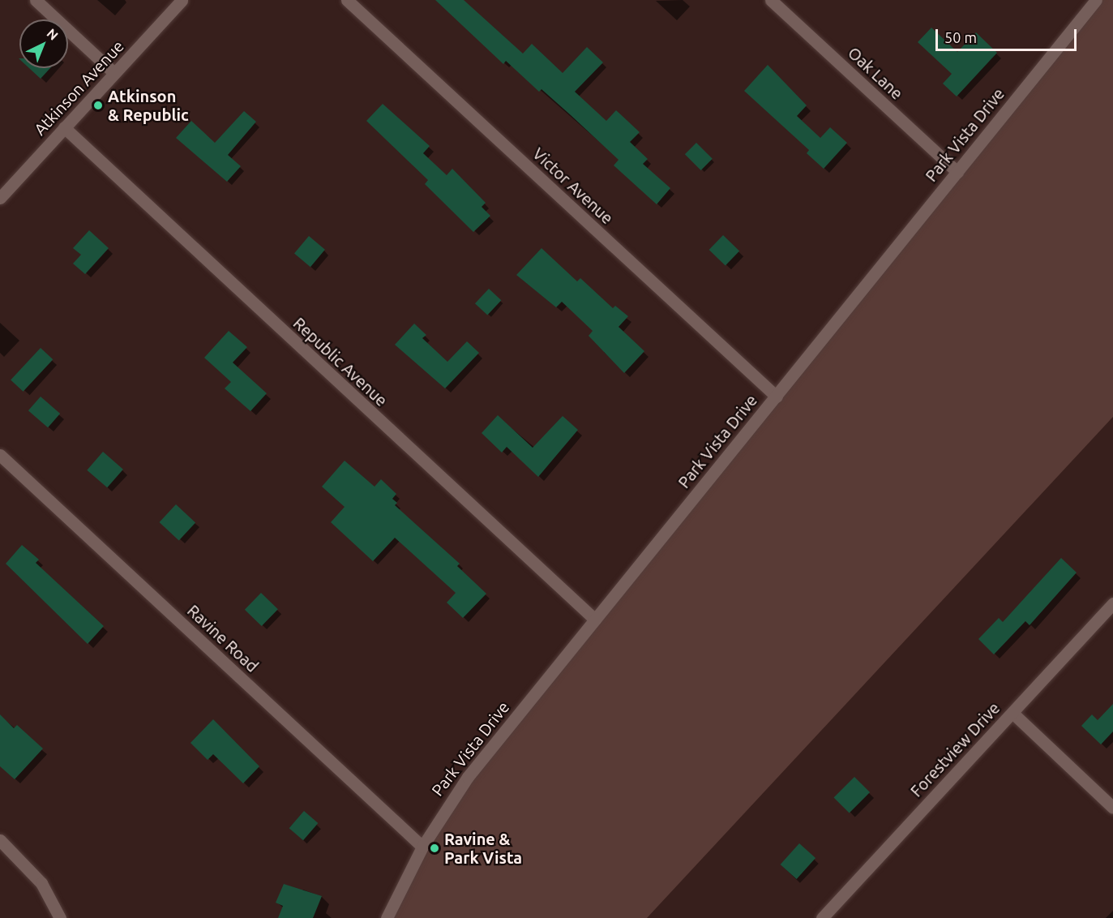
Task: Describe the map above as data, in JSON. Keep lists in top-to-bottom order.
{
  "streets": {
    "street": [
      "Oak Lane",
      "Atkinson Avenue",
      "Park Vista Drive",
      "Victor Avenue",
      "Republic Avenue",
      "Ravine Road",
      "Forestview Drive"
    ]
  },
  "crossings": [
    ["Oak Lane", "Park Vista Drive"],
    ["Atkinson Avenue", "Republic Avenue"],
    ["Park Vista Drive", "Victor Avenue"],
    ["Park Vista Drive", "Republic Avenue"],
    ["Park Vista Drive", "Ravine Road"]
  ],
  "places": ["Atkinson & Republic", "Ravine & Park Vista"],
  "scale_bar": "50 m",
  "north": "top right"
}
